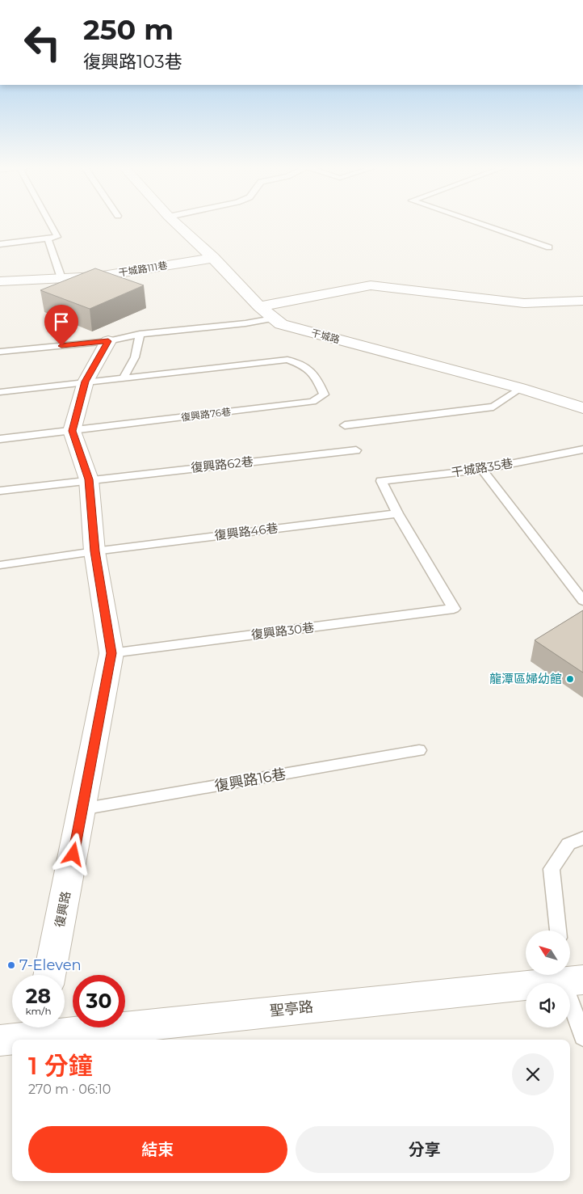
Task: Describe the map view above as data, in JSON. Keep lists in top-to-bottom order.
{
  "streets": {
    "street": [
      "干城路111巷",
      "干城路",
      "復興路",
      "聖亭路"
    ],
    "lane": [
      "復興路76巷",
      "復興路62巷",
      "干城路35巷",
      "復興路46巷",
      "復興路30巷",
      "復興路16巷"
    ]
  },
  "crossings": [
    ["干城路111巷", "干城路"],
    ["復興路76巷", "復興路"],
    ["復興路62巷", "復興路"],
    ["干城路35巷", "復興路46巷"],
    ["干城路35巷", "復興路30巷"],
    ["復興路46巷", "復興路30巷"],
    ["復興路46巷", "復興路"],
    ["復興路30巷", "復興路"],
    ["復興路16巷", "復興路"]
  ],
  "places": ["龍潭區婦幼館", "7-Eleven"],
  "north": "top left",
  "page": {
    "turn": ["250 m", "復興路103巷"],
    "speed": "28 km/h",
    "limit": "30",
    "heading": ["1 分鐘", "270 m · 06:10"],
    "buttons": ["結束", "分享"]
  }
}
